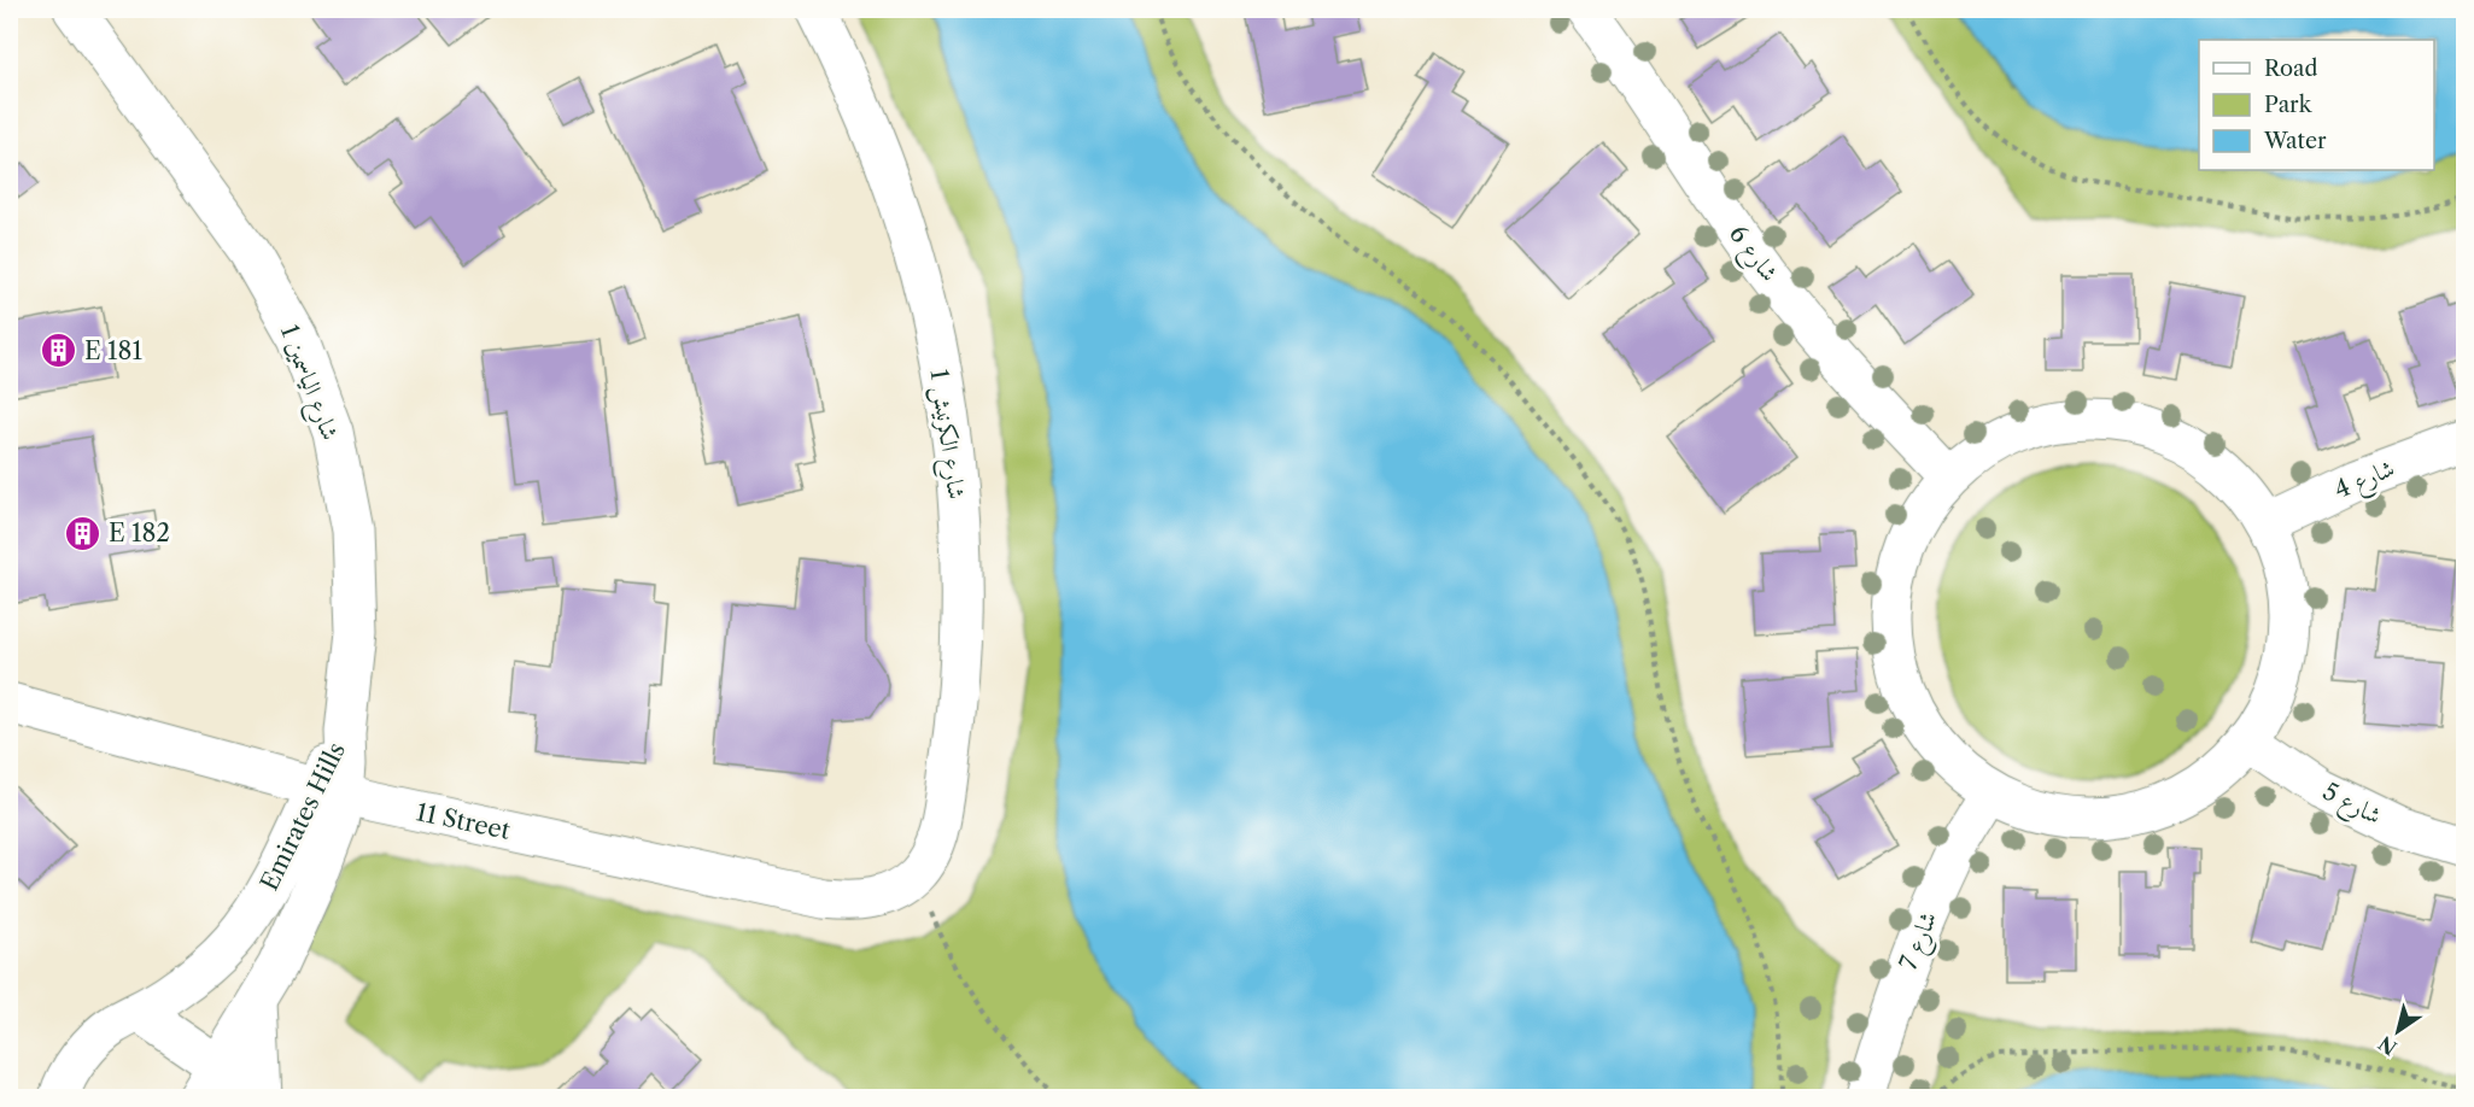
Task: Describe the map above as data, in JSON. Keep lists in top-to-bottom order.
{
  "streets": {
    "street": [
      "شارع 6",
      "شارع الياسمين 1",
      "شارع الكرنيش 1",
      "شارع 4",
      "شارع 5",
      "Emirates Hills",
      "11 Street",
      "شارع 7"
    ]
  },
  "crossings": [
    ["شارع الياسمين 1", "Emirates Hills"],
    ["شارع الكرنيش 1", "11 Street"],
    ["Emirates Hills", "11 Street"]
  ],
  "places": {
    "building": ["E 181", "E 182"]
  },
  "legend": ["Road", "Park", "Water"],
  "north": "bottom left"
}
